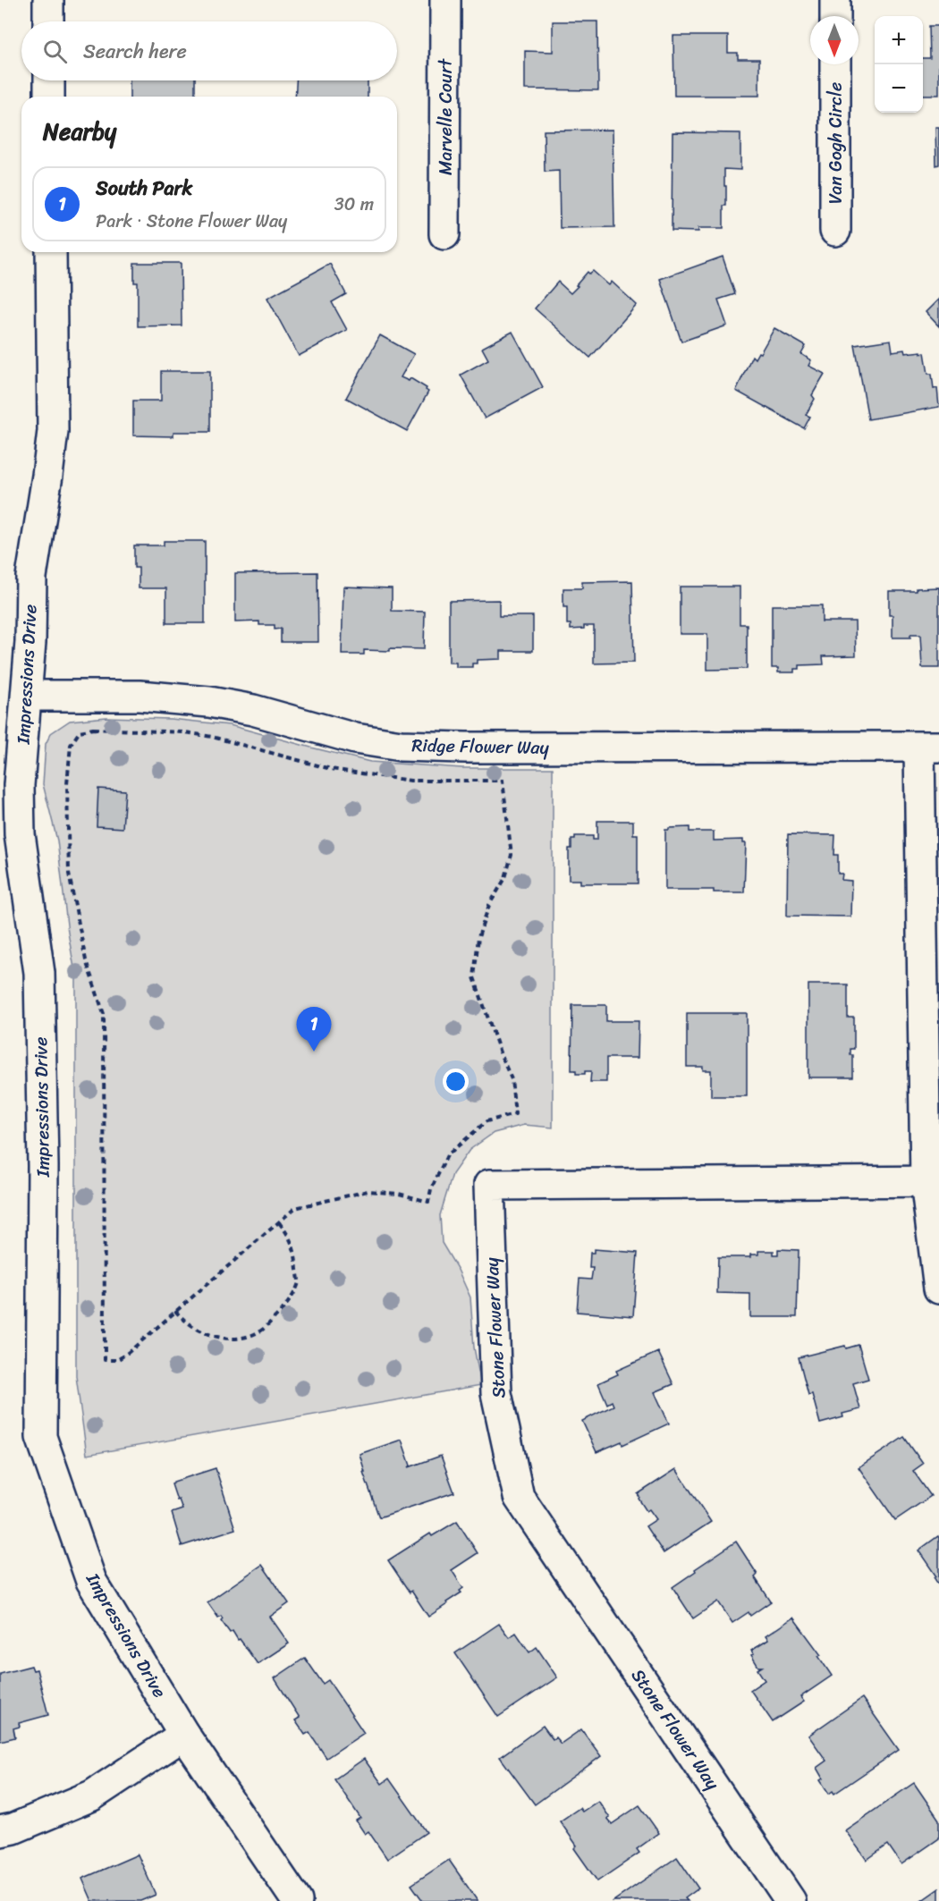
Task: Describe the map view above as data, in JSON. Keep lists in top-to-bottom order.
{
  "streets": {
    "street": [
      "Marvelle Court",
      "Van Gogh Circle",
      "Impressions Drive",
      "Ridge Flower Way",
      "Stone Flower Way"
    ]
  },
  "crossings": [
    ["Impressions Drive", "Ridge Flower Way"]
  ],
  "north": "bottom",
  "page": {
    "map_buttons": ["+", "−"],
    "search": "Search here",
    "heading": "Nearby",
    "list": [
      {
        "mark": "1",
        "name": "South Park",
        "note": "Park · Stone Flower Way",
        "value": "30 m"
      }
    ],
    "pins": "1"
  }
}
